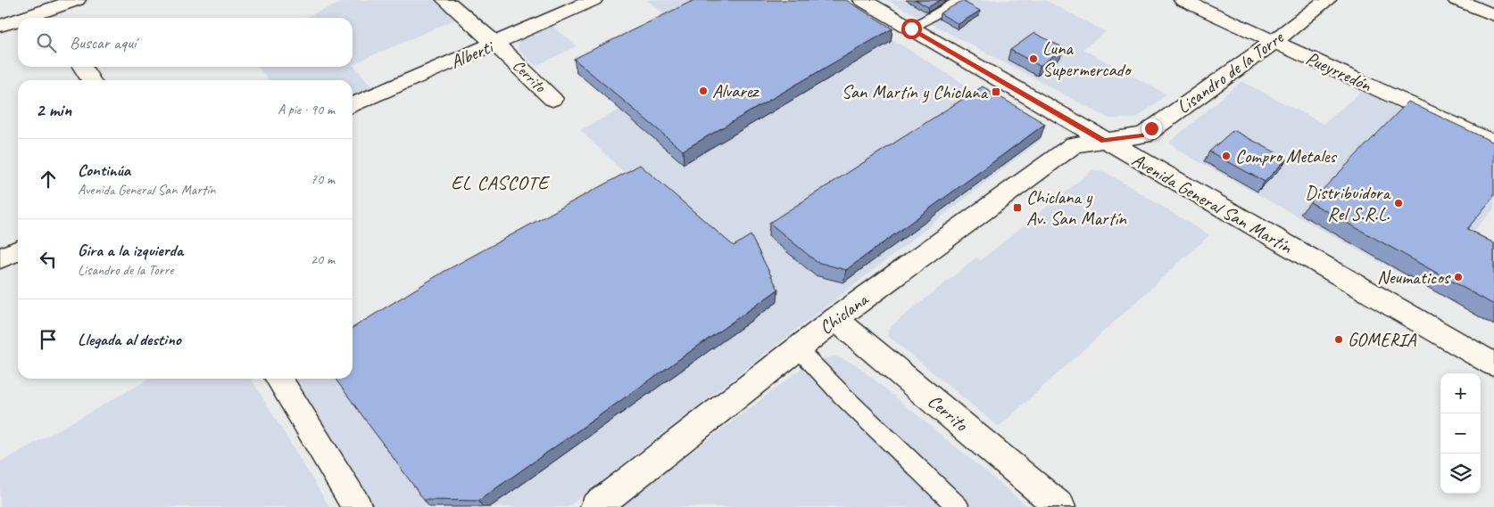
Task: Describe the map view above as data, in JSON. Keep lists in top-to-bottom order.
{
  "streets": {
    "street": [
      "Alberti",
      "Pueyrredón",
      "Lisandro de la Torre",
      "Cerrito",
      "Avenida General San Martín",
      "Chiclana"
    ]
  },
  "crossings": [
    ["Alberti", "Cerrito"],
    ["Pueyrredón", "Lisandro de la Torre"],
    ["Lisandro de la Torre", "Avenida General San Martín"],
    ["Lisandro de la Torre", "Chiclana"],
    ["Cerrito", "Chiclana"],
    ["Avenida General San Martín", "Chiclana"]
  ],
  "districts": ["EL CASCOTE"],
  "places": {
    "other": [
      "Luna Supermercado",
      "Alvarez",
      "Compro Metales",
      "Distribuidora Rel S.R.L.",
      "Neumaticos",
      "GOMERIA"
    ],
    "transit": ["San Martín y Chiclana", "Chiclana y Av. San Martín"]
  },
  "page": {
    "search": "Buscar aquí",
    "heading": ["2 min", "A pie · 90 m"],
    "list": [
      ["Continúa", "Avenida General San Martín", "70 m"],
      ["Gira a la izquierda", "Lisandro de la Torre", "20 m"],
      "Llegada al destino"
    ],
    "map_buttons": ["+", "−"]
  }
}
